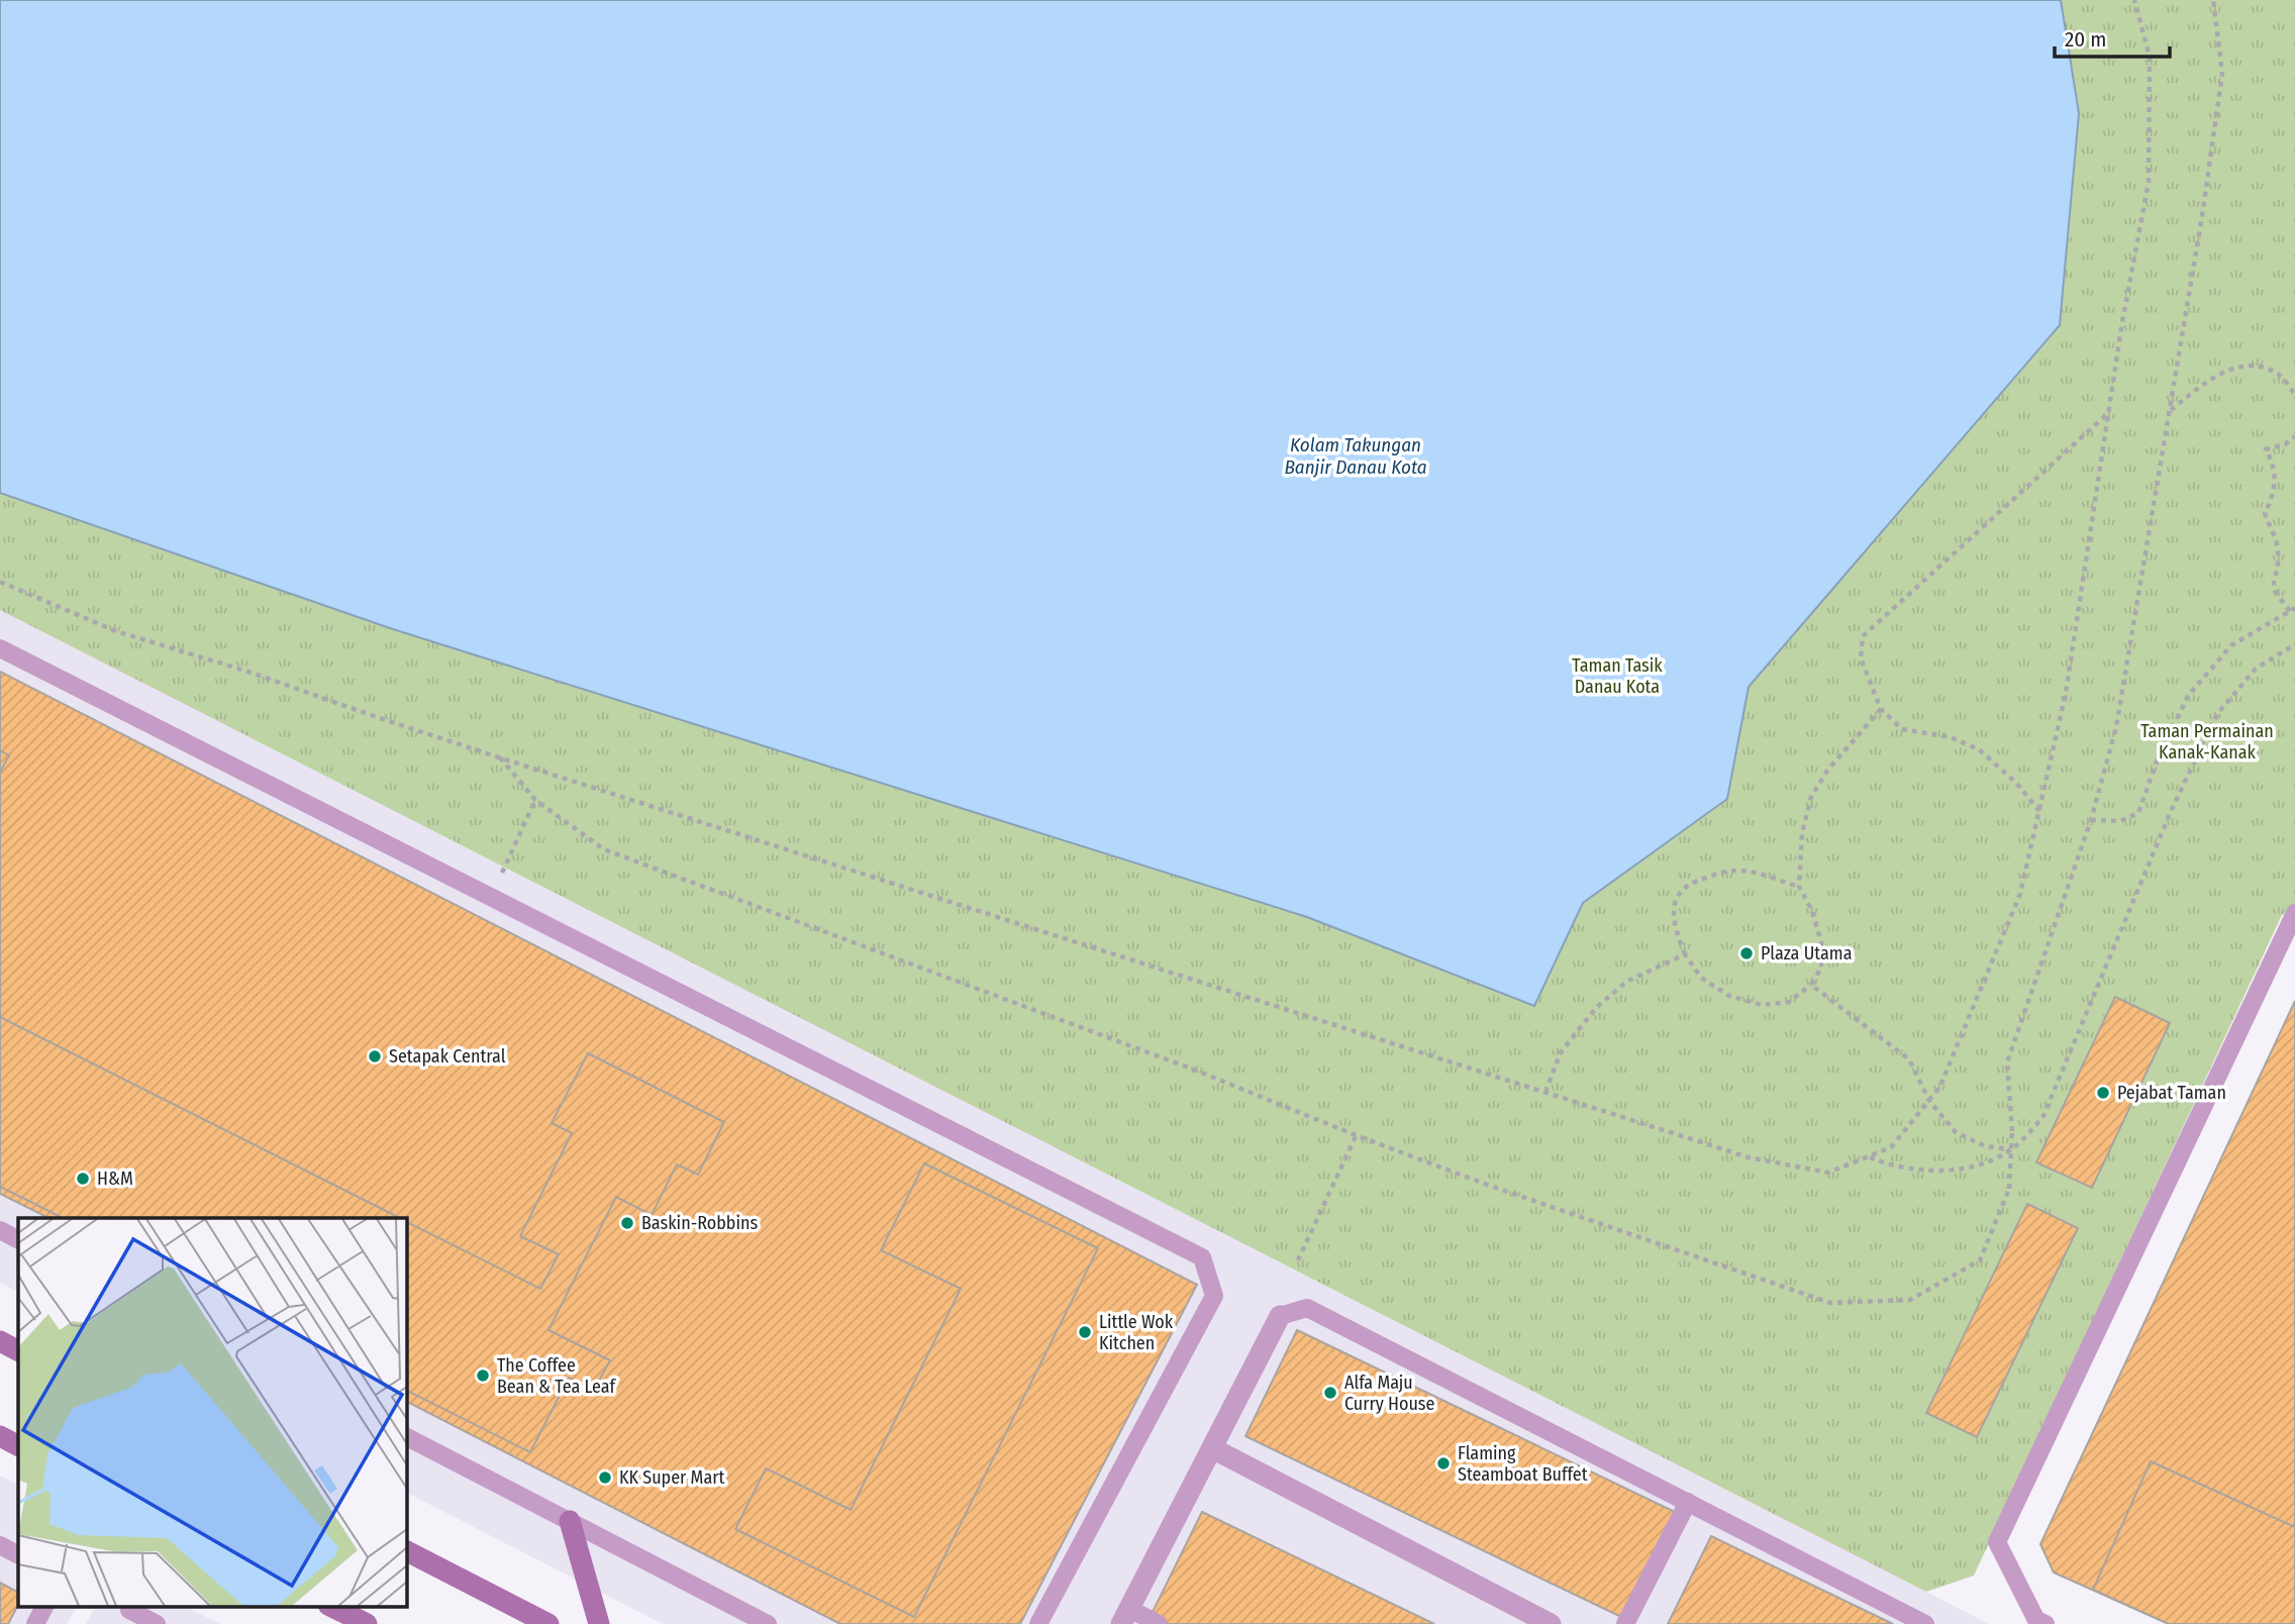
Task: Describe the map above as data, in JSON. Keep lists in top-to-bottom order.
{
  "water": ["Kolam Takungan Banjir Danau Kota"],
  "parks": ["Taman Tasik Danau Kota", "Taman Permainan Kanak-Kanak"],
  "places": [
    "Plaza Utama",
    "Setapak Central",
    "Pejabat Taman",
    "H&M",
    "Baskin-Robbins",
    "Little Wok Kitchen",
    "The Coffee Bean & Tea Leaf",
    "Alfa Maju Curry House",
    "Flaming Steamboat Buffet",
    "KK Super Mart"
  ],
  "scale_bar": "20 m"
}
